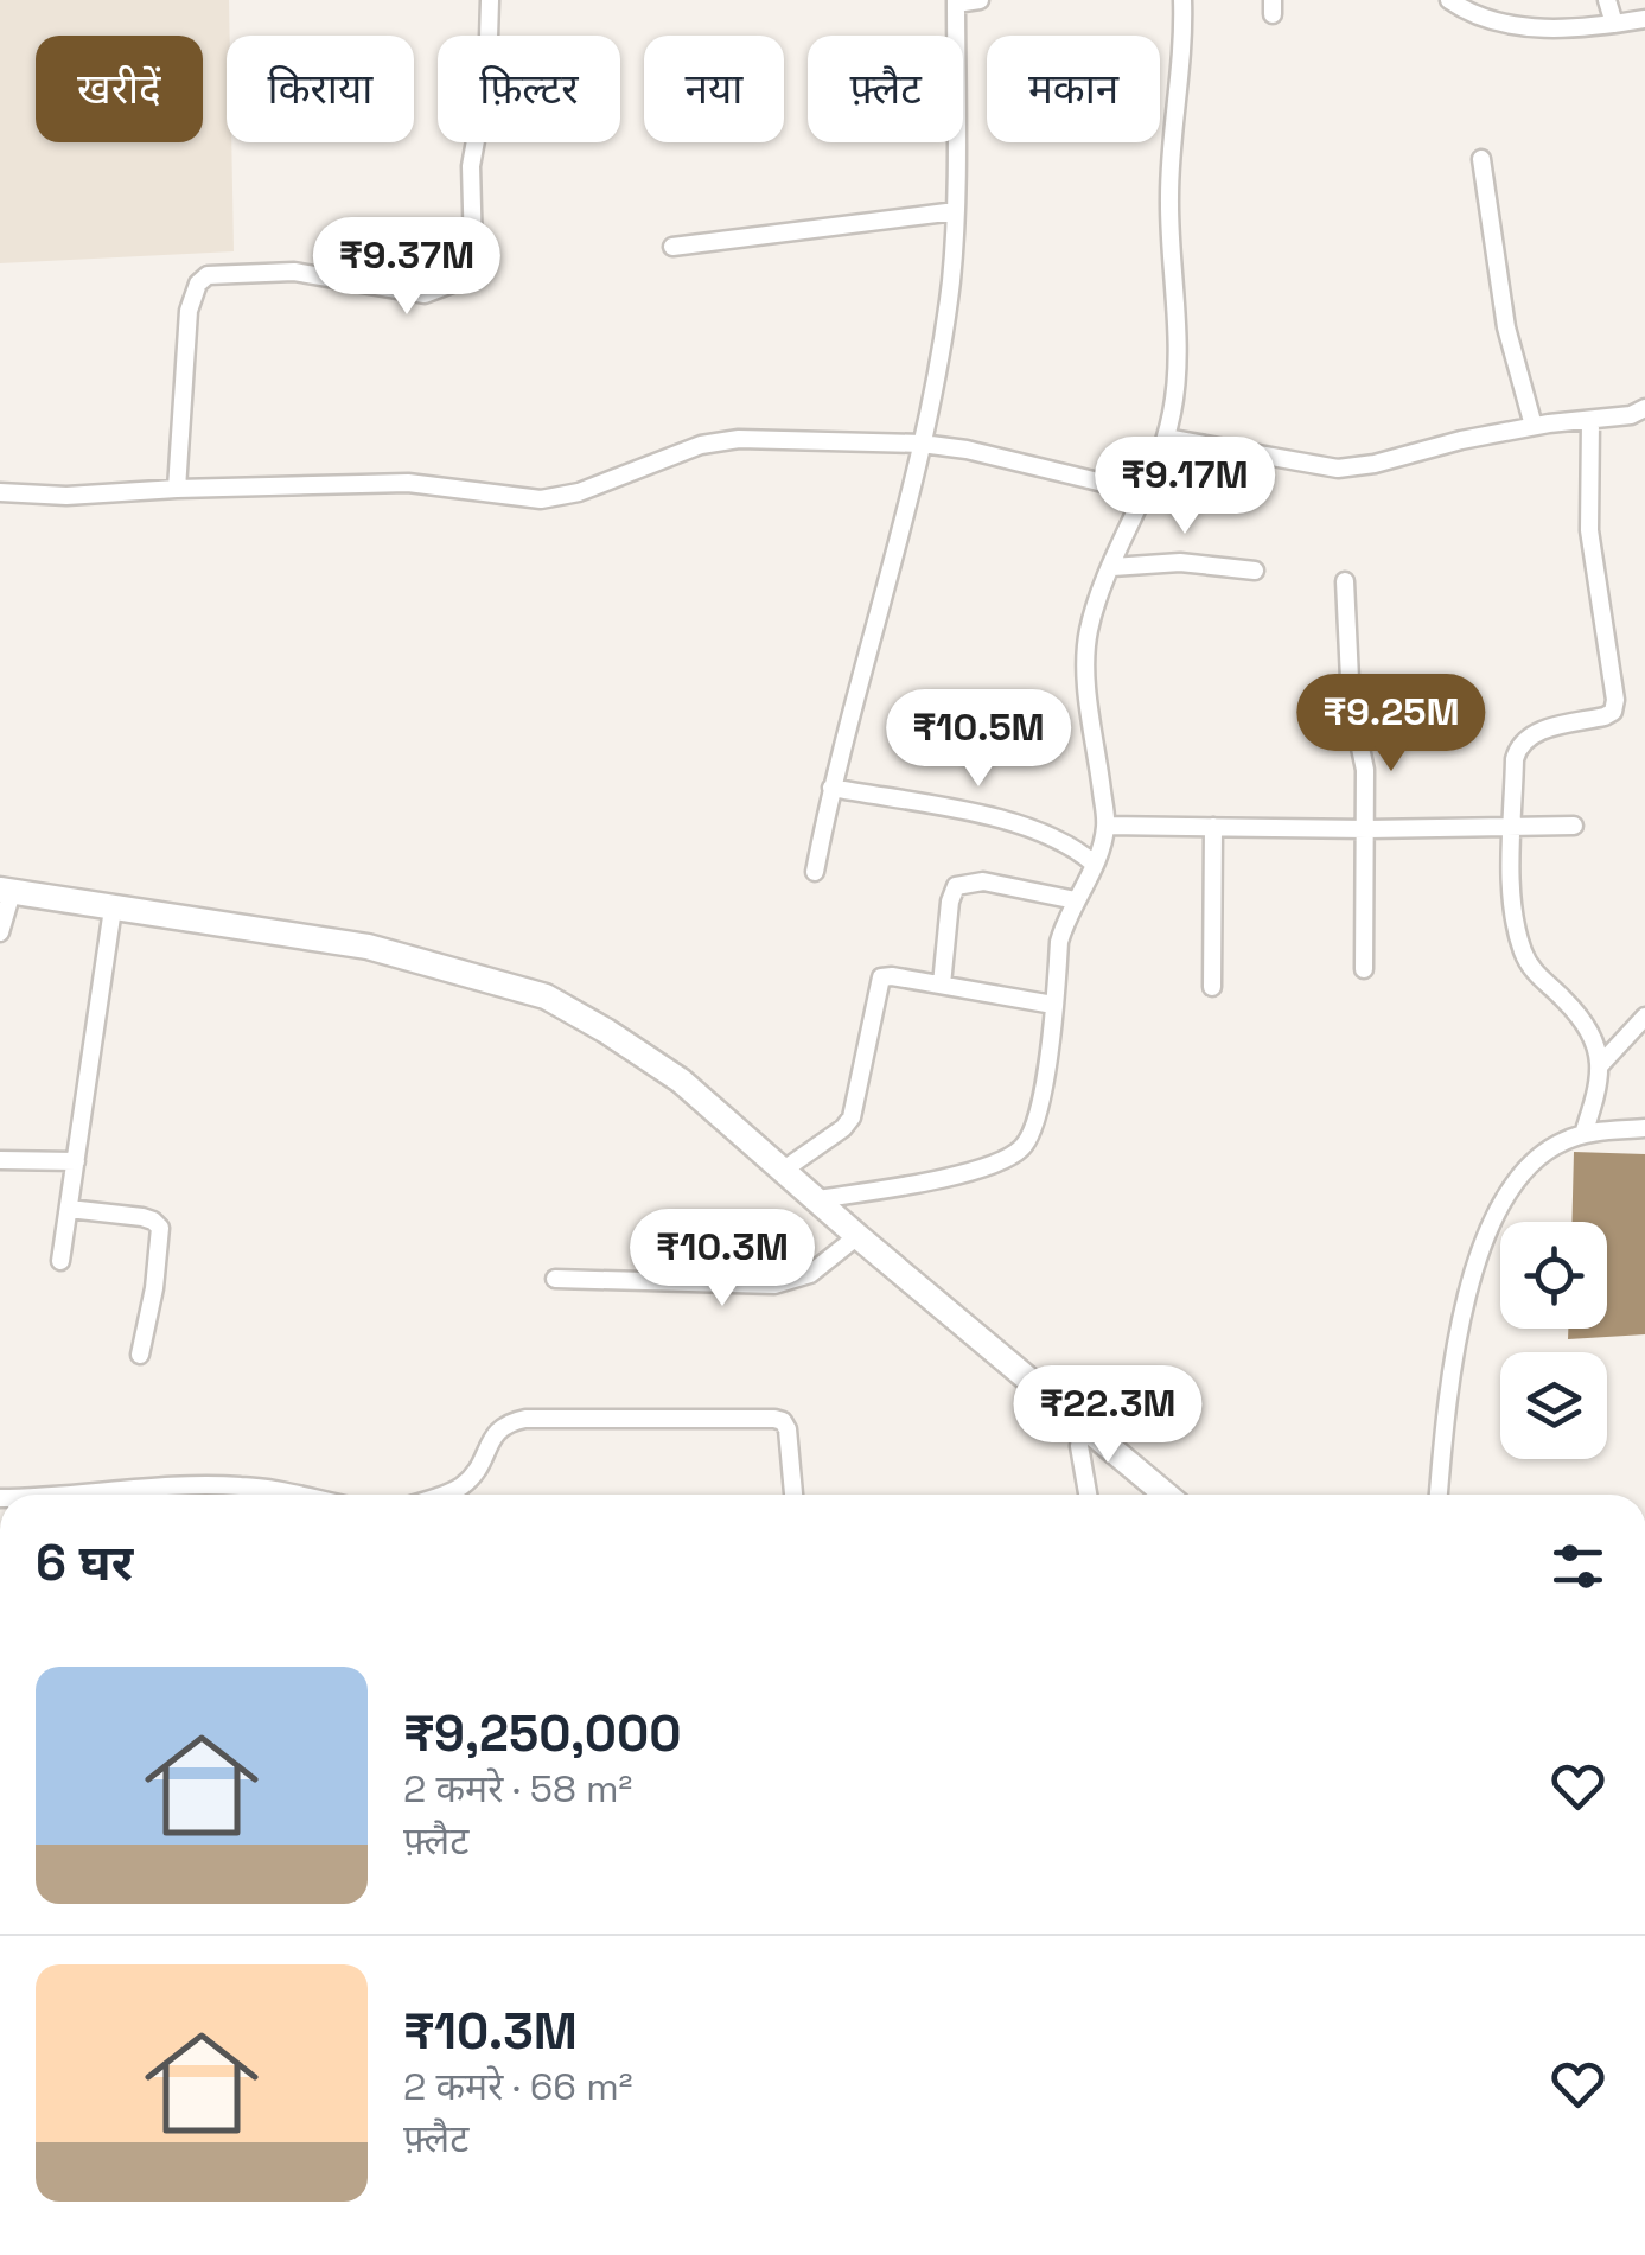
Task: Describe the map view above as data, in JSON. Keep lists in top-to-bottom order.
{
  "page": {
    "chip": [
      "खरीदें",
      "किराया",
      "फ़िल्टर",
      "नया",
      "फ़्लैट",
      "मकान"
    ],
    "price": [
      "₹9.37M",
      "₹9.17M",
      "₹9.25M",
      "₹10.5M",
      "₹10.3M",
      "₹22.3M"
    ],
    "heading": "6 घर",
    "list": [
      {
        "name": "₹9,250,000",
        "note": "2 कमरे · 58 m² · फ़्लैट"
      },
      {
        "name": "₹10.3M",
        "note": "2 कमरे · 66 m² · फ़्लैट"
      }
    ]
  }
}
